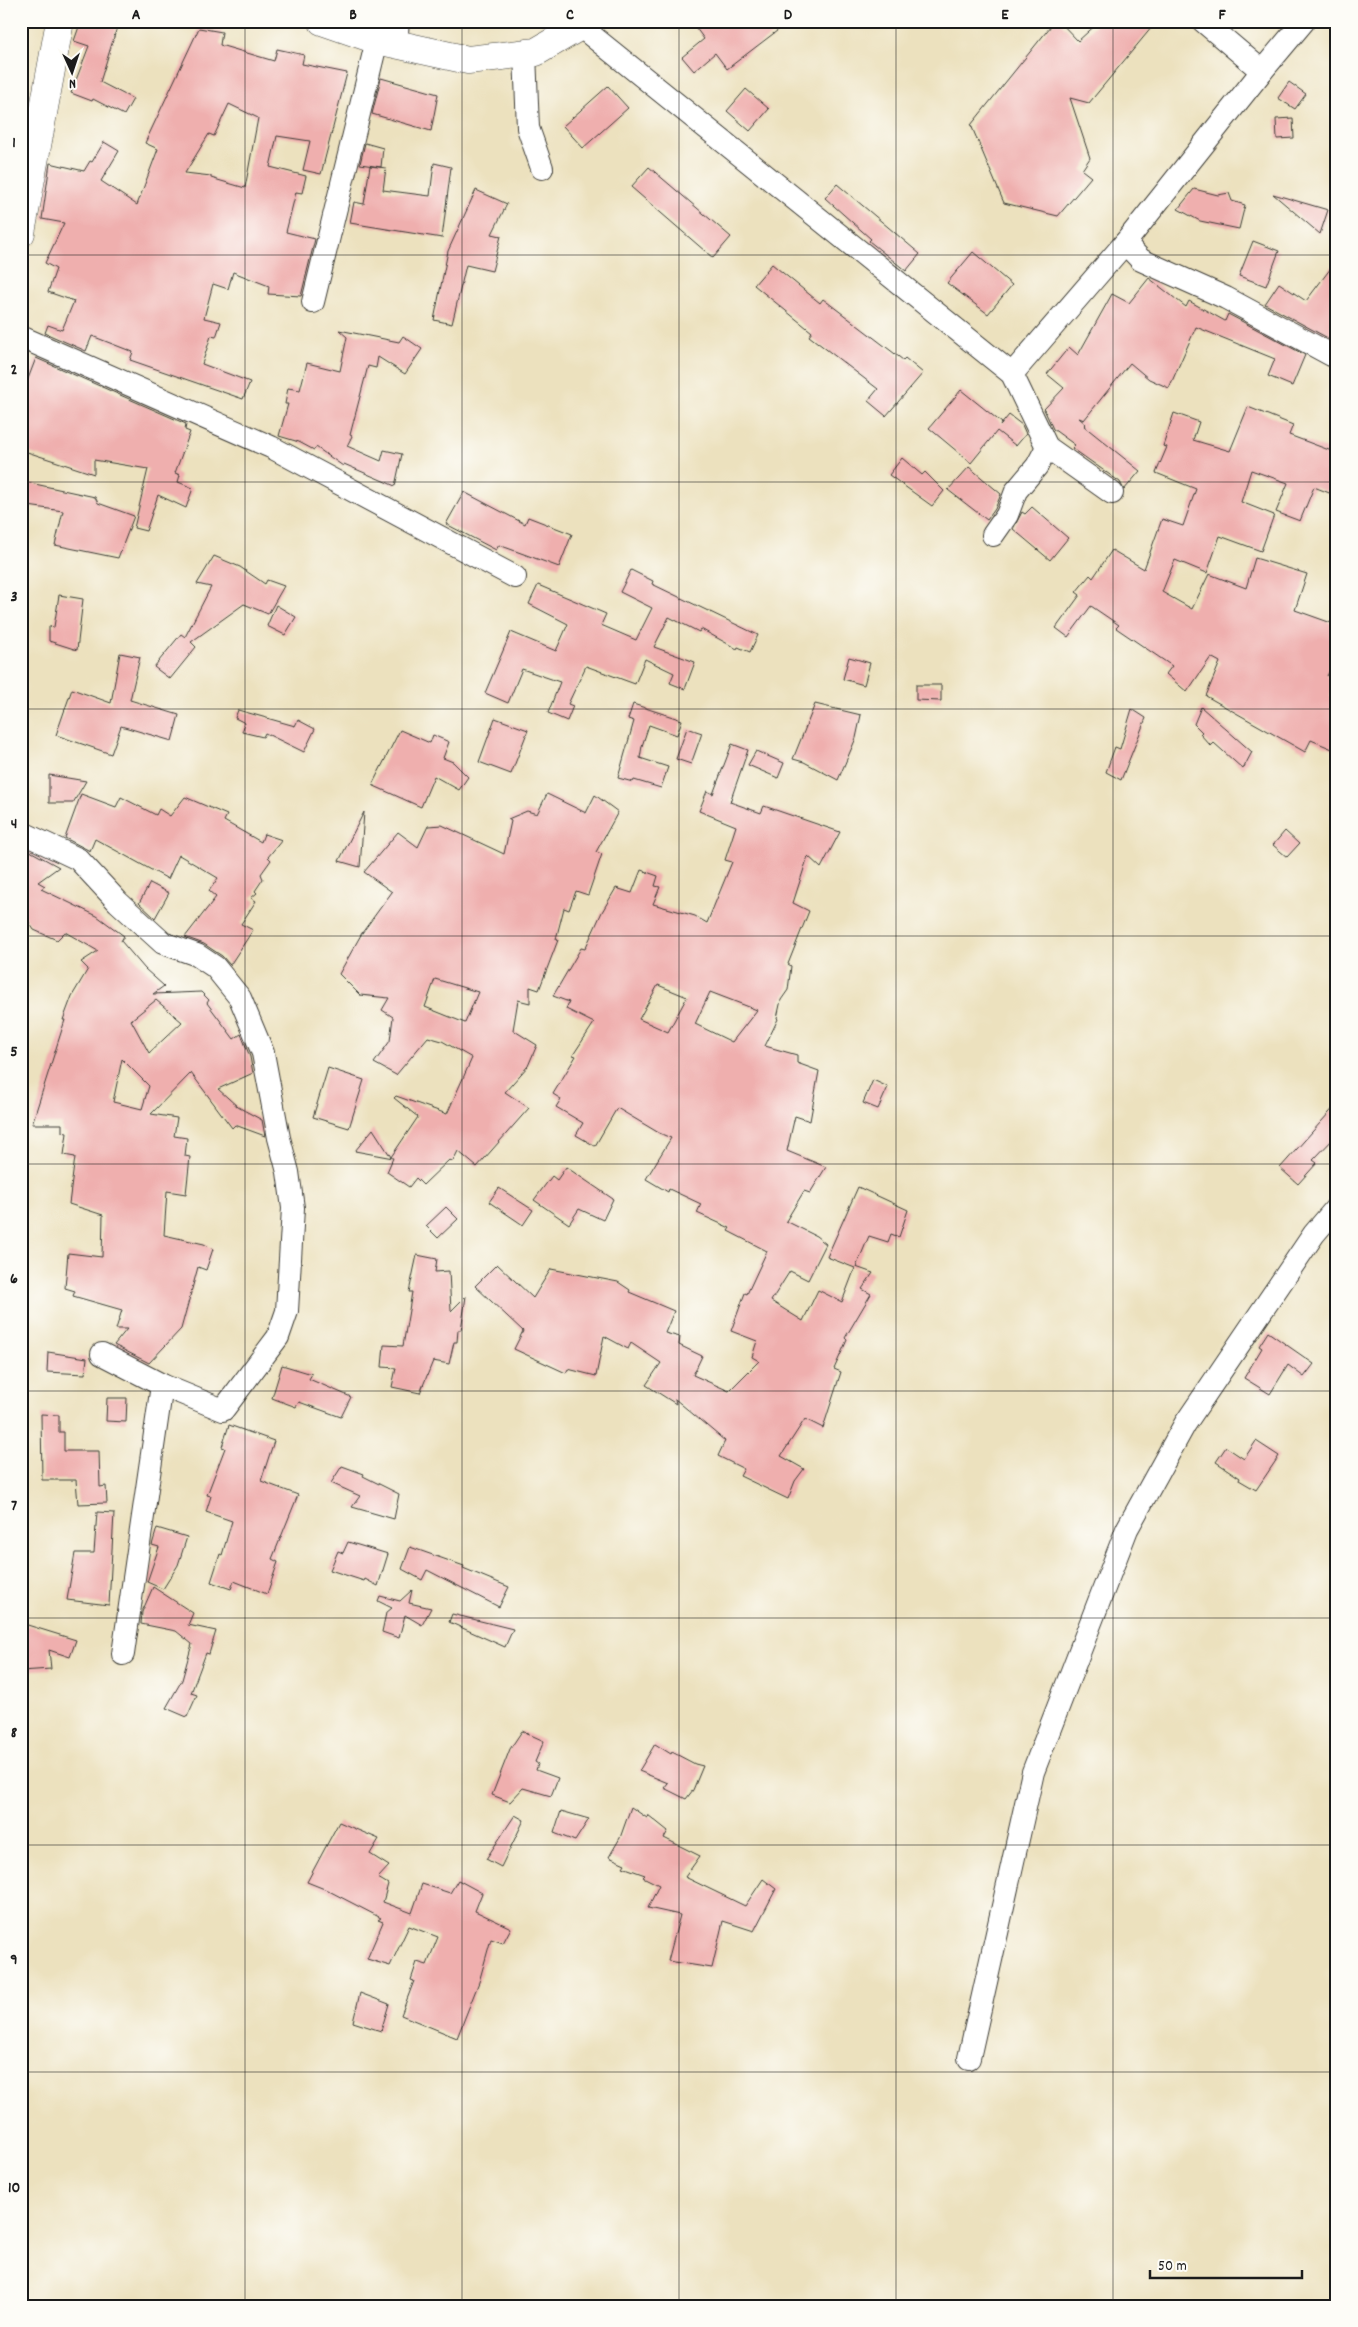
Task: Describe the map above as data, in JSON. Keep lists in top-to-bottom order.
{
  "scale_bar": "50 m",
  "north": "bottom",
  "grid": {
    "columns": [
      "A",
      "B",
      "C",
      "D",
      "E",
      "F"
    ],
    "rows": [
      "1",
      "2",
      "3",
      "4",
      "5",
      "6",
      "7",
      "8",
      "9",
      "10"
    ]
  }
}
